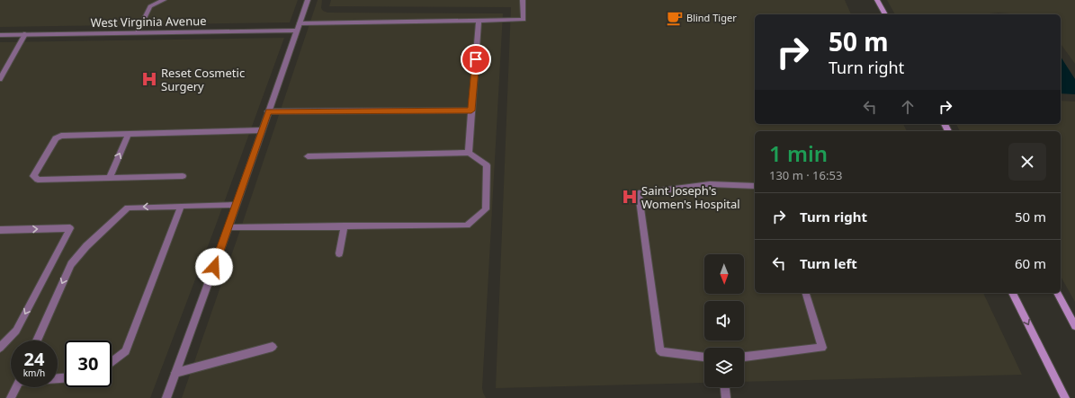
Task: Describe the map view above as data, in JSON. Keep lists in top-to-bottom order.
{
  "streets": {
    "street": ["West Virginia Avenue"]
  },
  "places": {
    "cafe": ["Blind Tiger"],
    "hospital": ["Reset Cosmetic Surgery", "Saint Joseph's Women's Hospital"]
  },
  "north": "bottom",
  "page": {
    "turn": ["50 m", "Turn right"],
    "heading": ["1 min", "130 m · 16:53"],
    "list": [
      {
        "name": "Turn right",
        "value": "50 m"
      },
      {
        "name": "Turn left",
        "value": "60 m"
      }
    ],
    "speed": "24 km/h",
    "limit": "30"
  }
}
